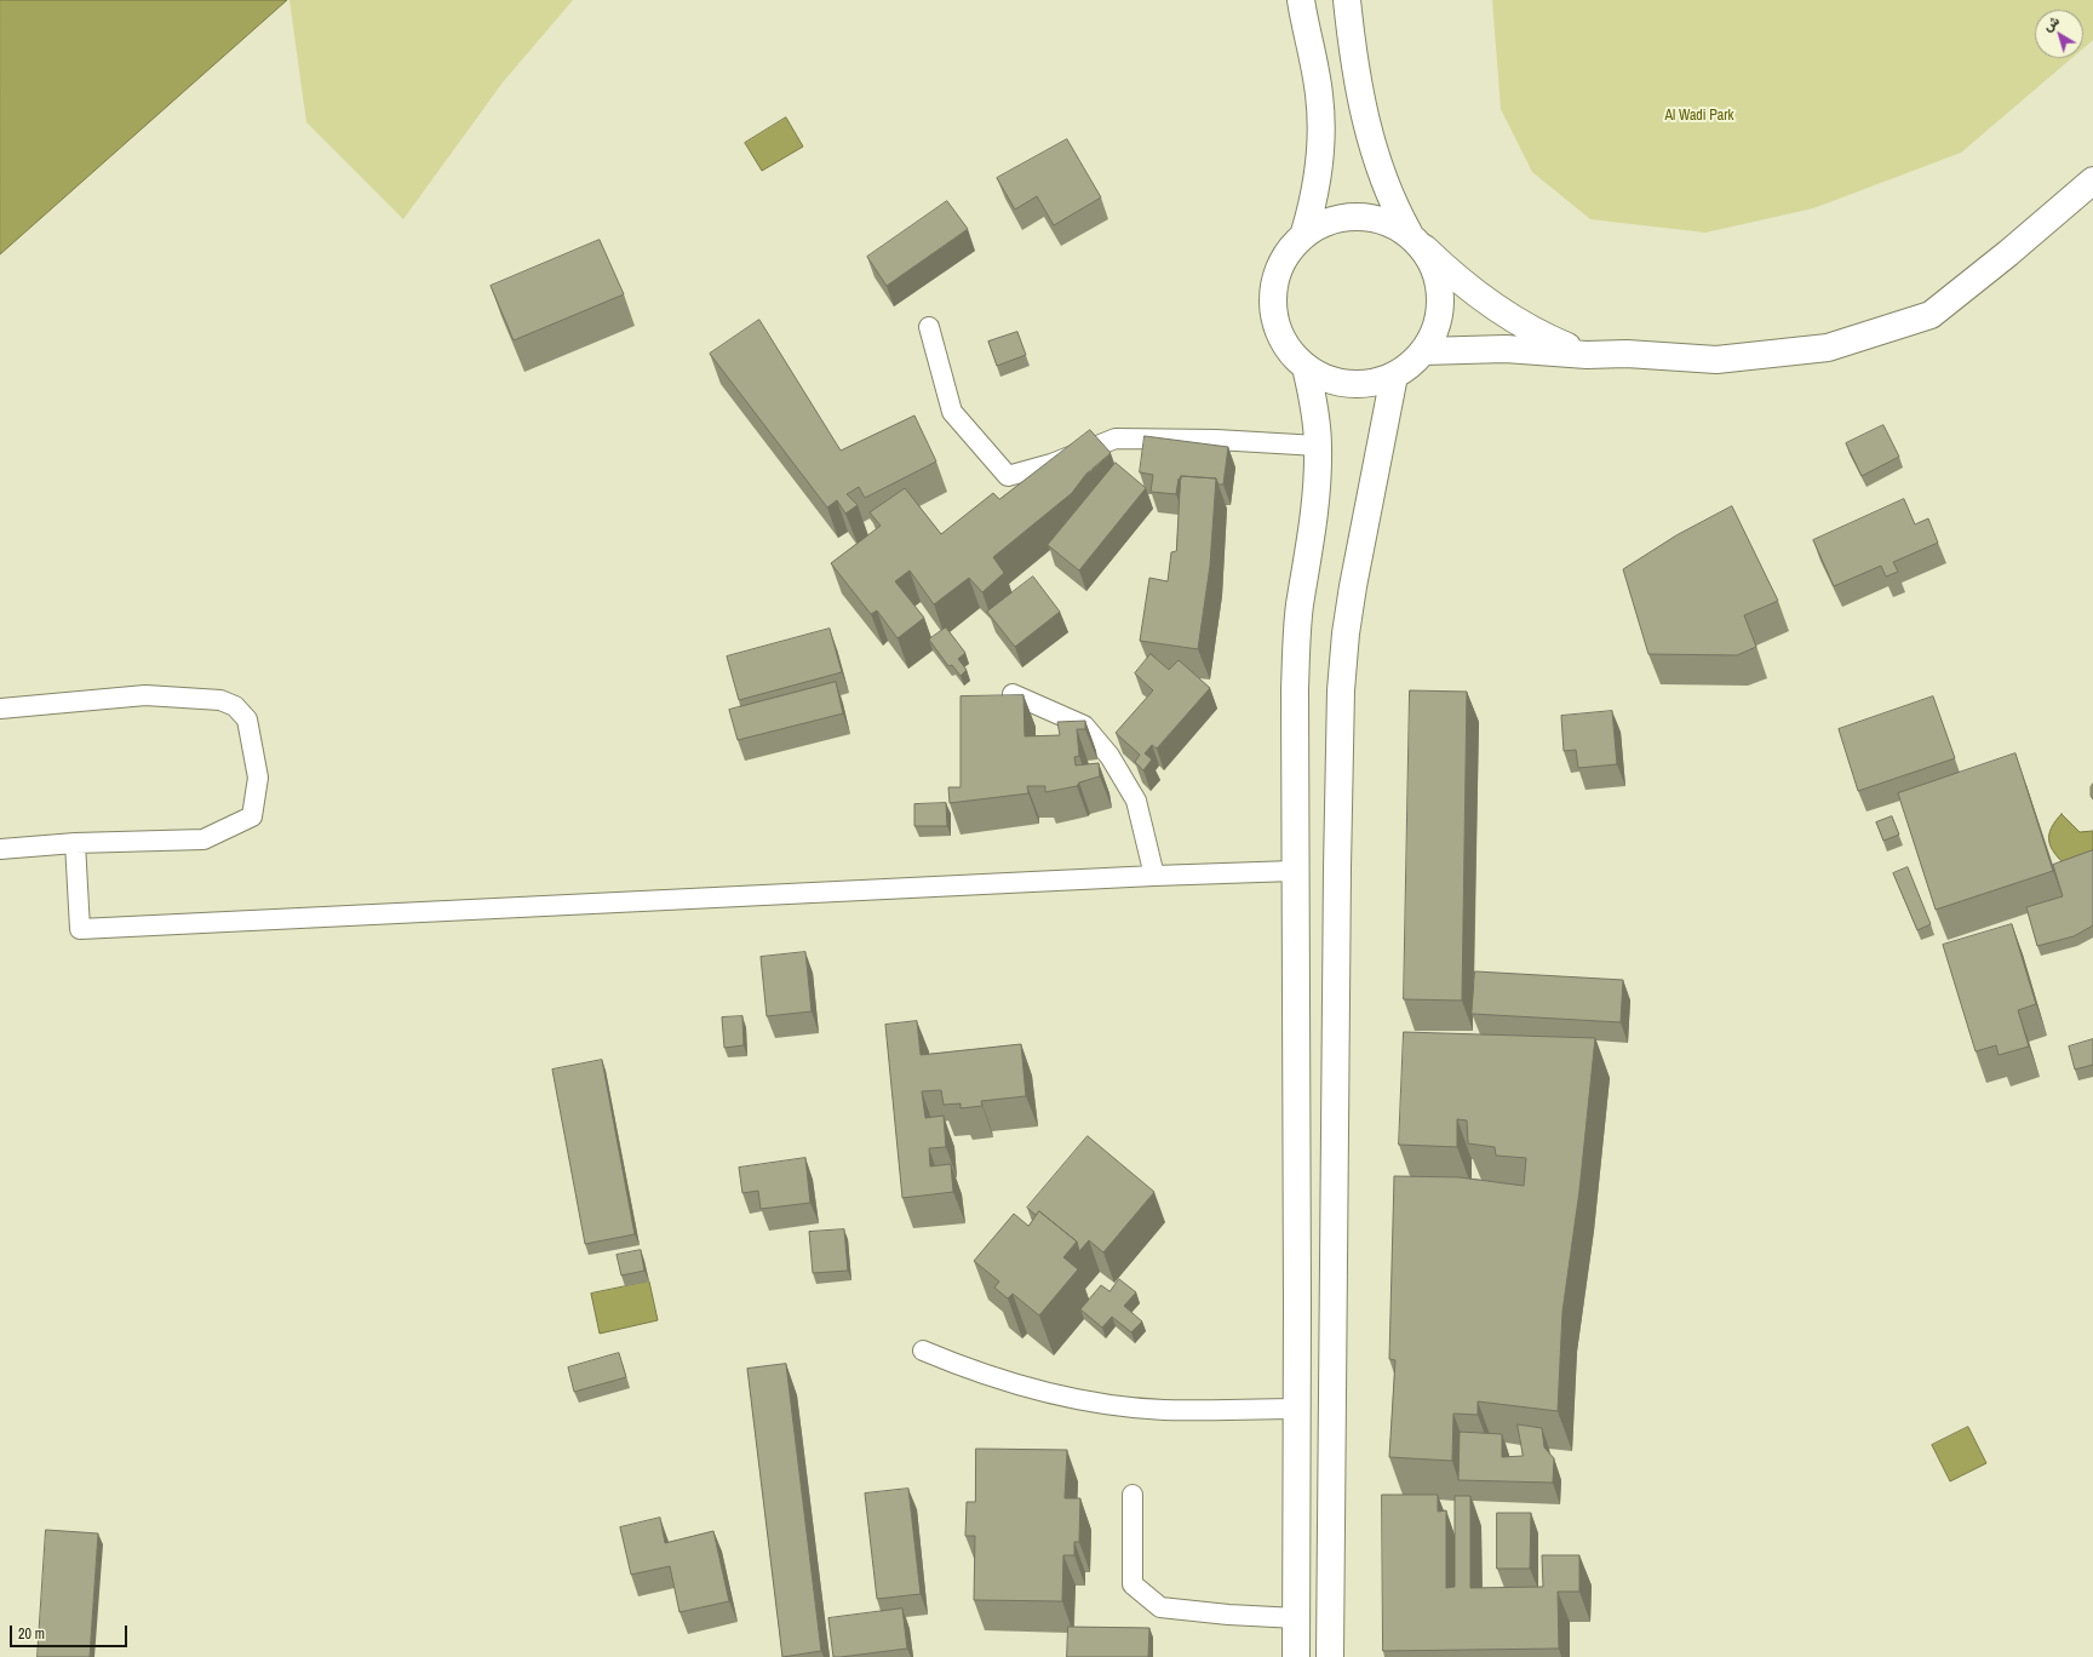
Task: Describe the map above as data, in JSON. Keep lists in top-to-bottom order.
{
  "parks": ["Al Wadi Park"],
  "scale_bar": "20 m",
  "north": "top left"
}
